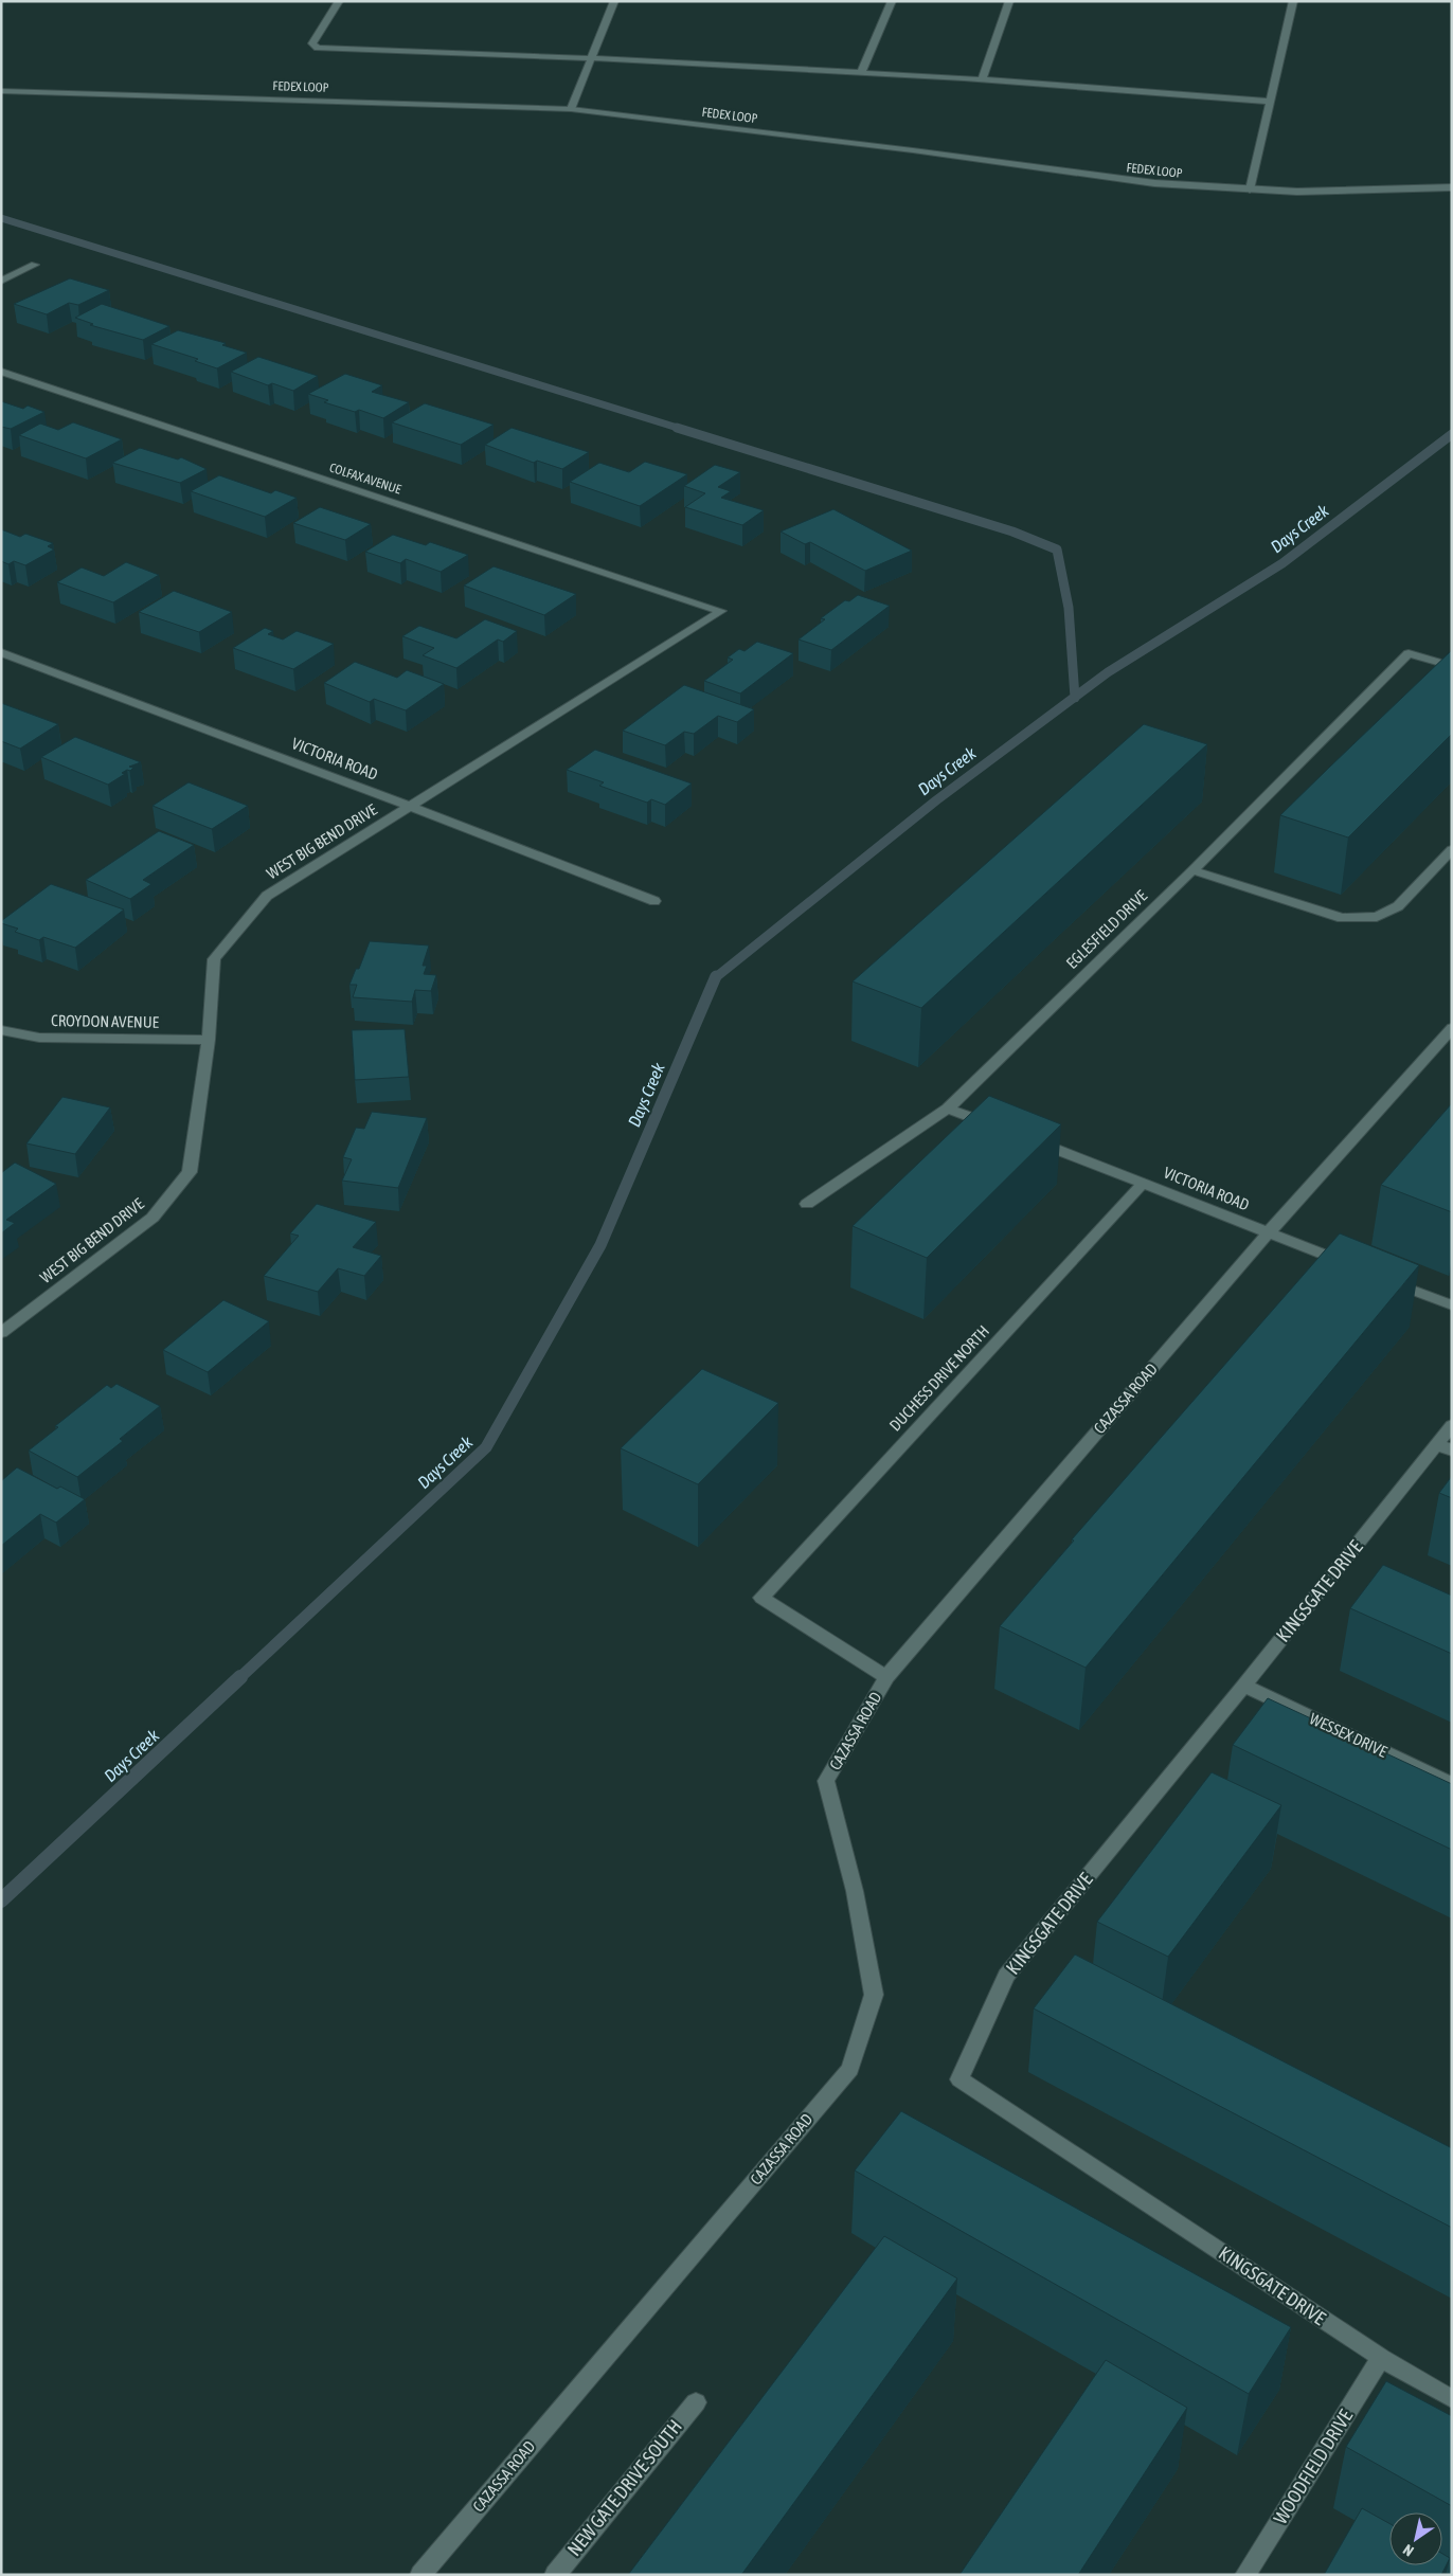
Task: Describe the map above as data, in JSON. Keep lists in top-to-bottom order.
{
  "streets": {
    "street": [
      "FEDEX LOOP",
      "COLFAX AVENUE",
      "VICTORIA ROAD",
      "WEST BIG BEND DRIVE",
      "EGLESFIELD DRIVE",
      "CROYDON AVENUE",
      "DUCHESS DRIVE NORTH",
      "CAZASSA ROAD",
      "KINGSGATE DRIVE",
      "WESSEX DRIVE",
      "WOODFIELD DRIVE",
      "NEW GATE DRIVE SOUTH"
    ]
  },
  "crossings": [
    ["COLFAX AVENUE", "WEST BIG BEND DRIVE"],
    ["VICTORIA ROAD", "WEST BIG BEND DRIVE"],
    ["VICTORIA ROAD", "DUCHESS DRIVE NORTH"],
    ["VICTORIA ROAD", "CAZASSA ROAD"],
    ["WEST BIG BEND DRIVE", "CROYDON AVENUE"],
    ["DUCHESS DRIVE NORTH", "CAZASSA ROAD"],
    ["KINGSGATE DRIVE", "WESSEX DRIVE"],
    ["KINGSGATE DRIVE", "WOODFIELD DRIVE"]
  ],
  "water": ["Days Creek"],
  "north": "bottom left"
}
